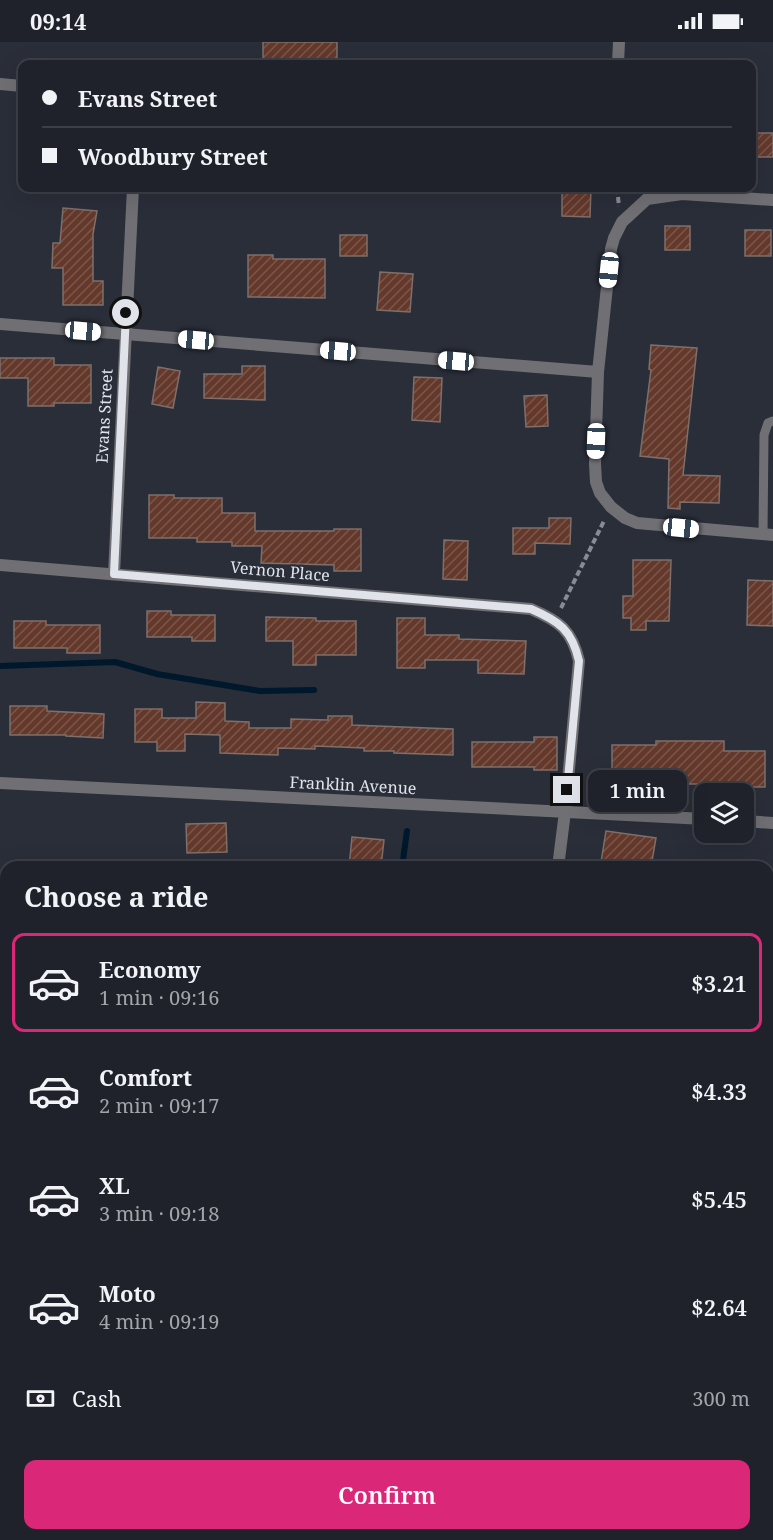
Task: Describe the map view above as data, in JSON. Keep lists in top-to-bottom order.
{
  "streets": {
    "street": ["Evans Street", "Vernon Place", "Franklin Avenue"]
  },
  "crossings": [
    ["Evans Street", "Vernon Place"]
  ],
  "page": {
    "status": "09:14",
    "banner": ["Evans Street", "Woodbury Street"],
    "bubble": "1 min",
    "heading": "Choose a ride",
    "list": [
      {
        "name": "Economy",
        "note": "1 min · 09:16",
        "value": "$3.21"
      },
      {
        "name": "Comfort",
        "note": "2 min · 09:17",
        "value": "$4.33"
      },
      {
        "name": "XL",
        "note": "3 min · 09:18",
        "value": "$5.45"
      },
      {
        "name": "Moto",
        "note": "4 min · 09:19",
        "value": "$2.64"
      }
    ],
    "pay": ["Cash", "300 m"],
    "buttons": "Confirm"
  }
}
